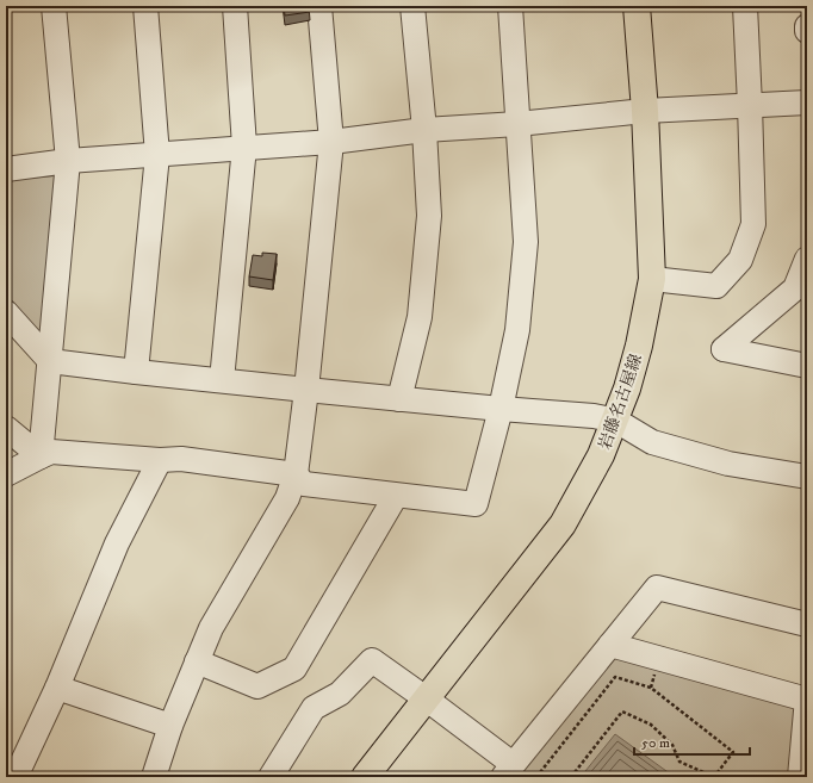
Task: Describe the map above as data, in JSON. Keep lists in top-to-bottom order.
{
  "streets": {
    "main road": ["岩藤名古屋線"]
  },
  "scale_bar": "50 m"
}
